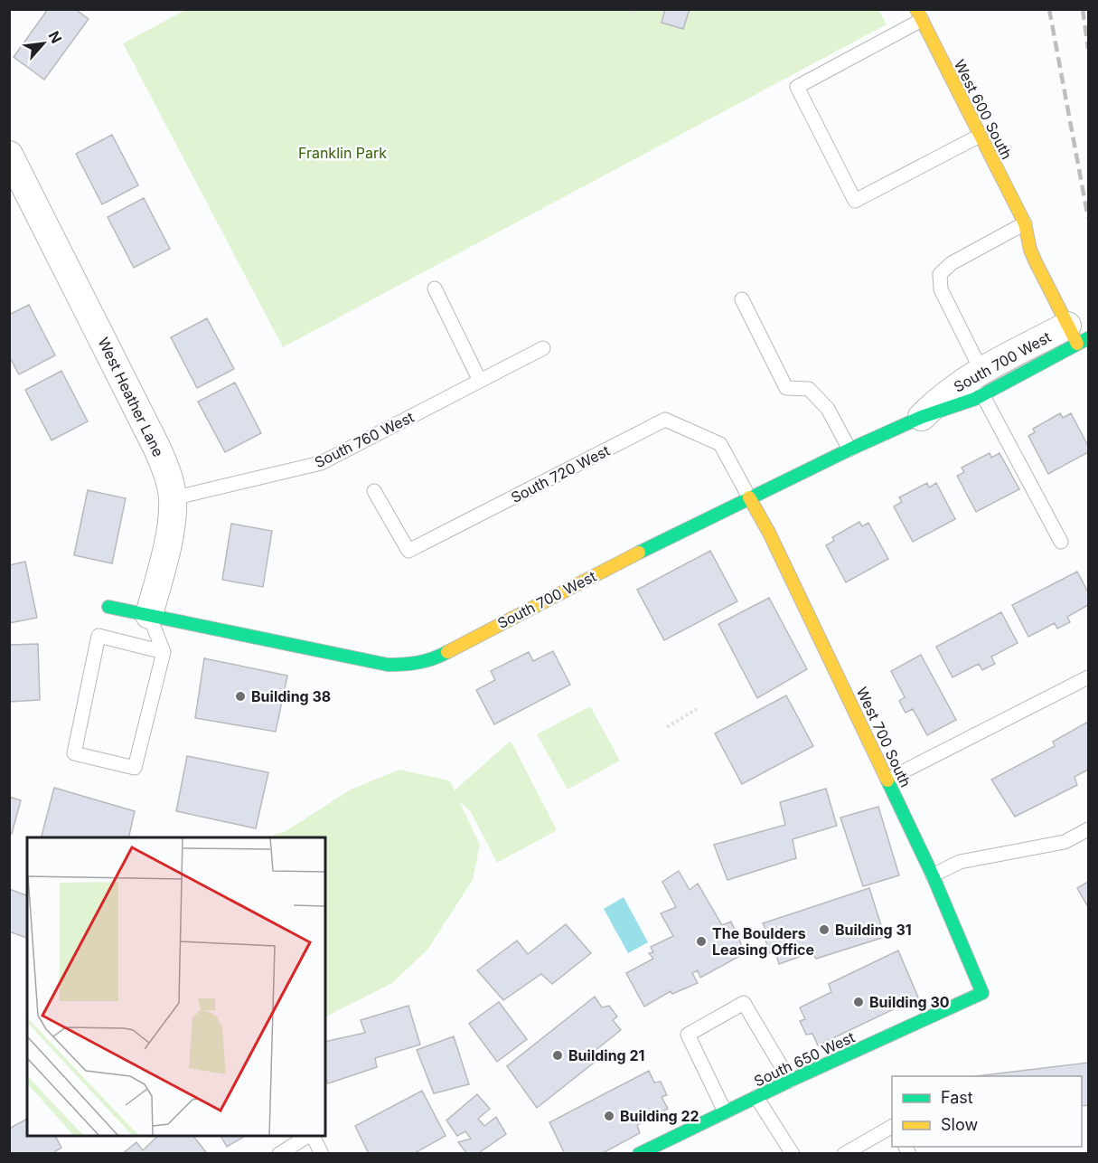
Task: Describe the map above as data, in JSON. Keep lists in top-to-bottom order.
{
  "streets": {
    "street": [
      "West 600 South",
      "South 700 West",
      "West Heather Lane",
      "West 700 South",
      "South 650 West"
    ],
    "lane": ["South 760 West", "South 720 West"]
  },
  "crossings": [
    ["West 600 South", "South 700 West"],
    ["South 700 West", "West Heather Lane"],
    ["South 700 West", "South 720 West"],
    ["South 700 West", "West 700 South"],
    ["West Heather Lane", "South 760 West"],
    ["South 720 West", "West 700 South"],
    ["West 700 South", "South 650 West"]
  ],
  "parks": ["Franklin Park"],
  "places": [
    "Building 38",
    "Building 31",
    "The Boulders Leasing Office",
    "Building 30",
    "Building 21",
    "Building 22"
  ],
  "legend": ["Fast", "Slow"],
  "north": "top right"
}
